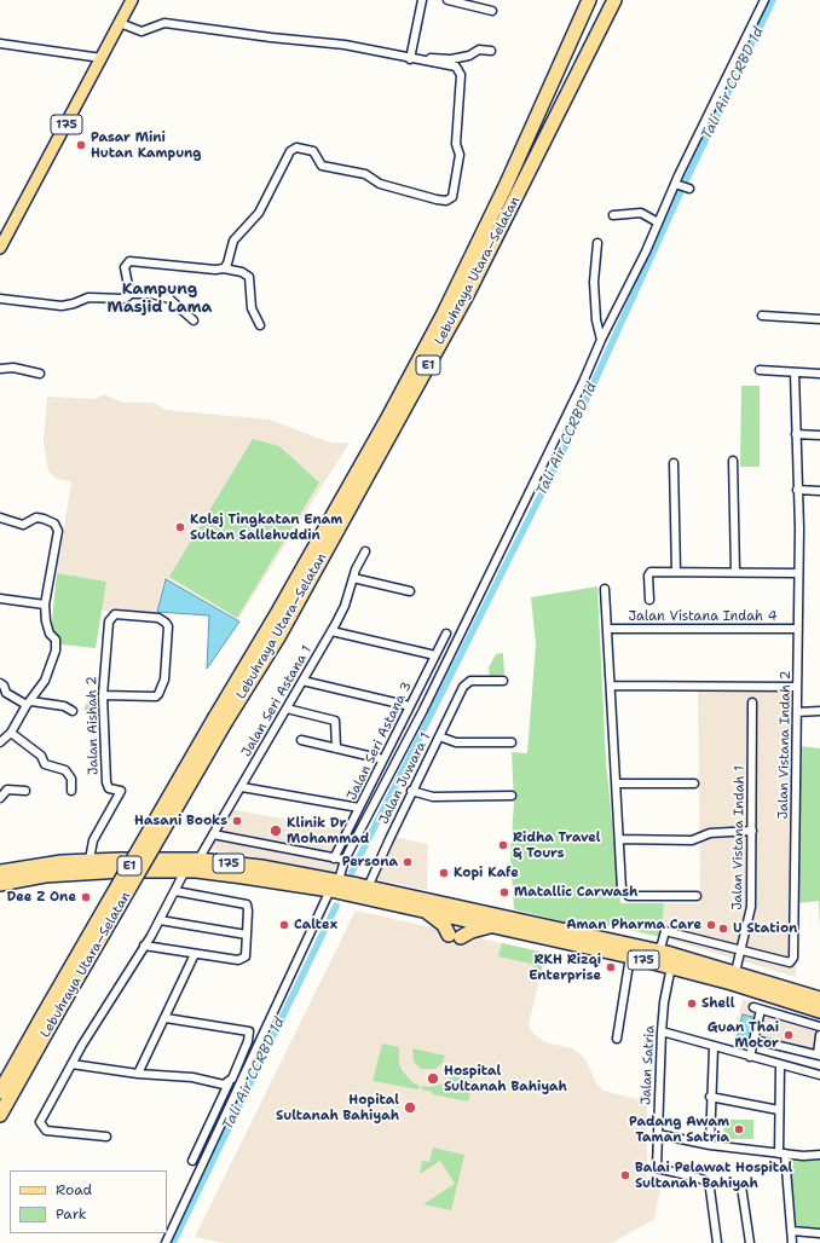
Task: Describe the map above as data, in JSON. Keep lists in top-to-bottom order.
{
  "streets": {
    "highway": ["175", "Lebuhraya Utara–Selatan", "E1"],
    "street": [
      "Jalan Vistana Indah 4",
      "Jalan Seri Astana 1",
      "Jalan Aishah 2",
      "Jalan Seri Astana 3",
      "Jalan Vistana Indah 2",
      "Jalan Juwara 1",
      "Jalan Vistana Indah 1",
      "Jalan Satria"
    ]
  },
  "crossings": [
    ["175", "Jalan Seri Astana 1"],
    ["175", "Jalan Aishah 2"],
    ["175", "Jalan Juwara 1"],
    ["175", "Jalan Vistana Indah 1"],
    ["175", "Jalan Satria"],
    ["Jalan Vistana Indah 4", "Jalan Vistana Indah 2"],
    ["Jalan Vistana Indah 2", "Jalan Vistana Indah 1"]
  ],
  "districts": ["Kampung Masjid Lama"],
  "water": ["Tali Air CCRBD 1d"],
  "places": [
    "Pasar Mini Hutan Kampung",
    "Kolej Tingkatan Enam Sultan Sallehuddin",
    "Hasani Books",
    "Klinik Dr Mohammad",
    "Ridha Travel & Tours",
    "Persona",
    "Kopi Kafe",
    "Matallic Carwash",
    "Dee Z One",
    "Caltex",
    "Aman Pharma Care",
    "U Station",
    "RKH Rizqi Enterprise",
    "Shell",
    "Guan Thai Motor",
    "Hospital Sultanah Bahiyah",
    "Hopital Sultanah Bahiyah",
    "Padang Awam Taman Satria",
    "Balai Pelawat Hospital Sultanah Bahiyah"
  ],
  "legend": ["Road", "Park"]
}
